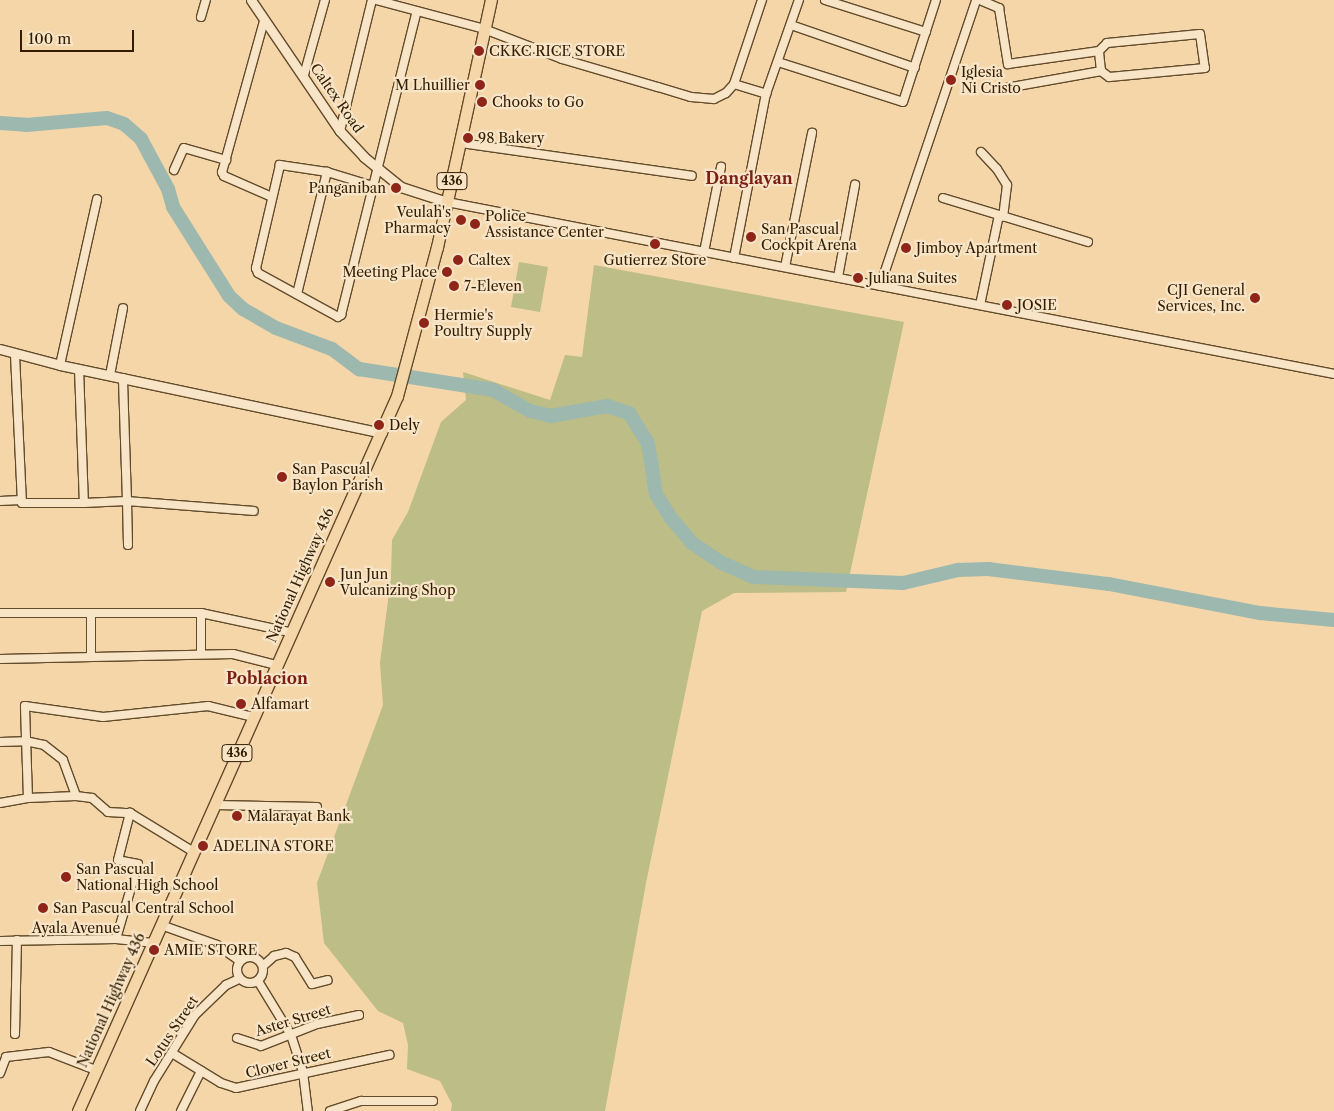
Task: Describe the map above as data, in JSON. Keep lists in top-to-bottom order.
{
  "streets": {
    "main road": ["436", "National Highway 436"],
    "street": [
      "Caltex Road",
      "Ayala Avenue",
      "Aster Street",
      "Lotus Street",
      "Clover Street"
    ]
  },
  "crossings": [
    ["Caltex Road", "National Highway 436"],
    ["National Highway 436", "Ayala Avenue"],
    ["Lotus Street", "Clover Street"]
  ],
  "districts": ["Danglayan", "Poblacion"],
  "places": [
    "CKKC RICE STORE",
    "Iglesia Ni Cristo",
    "M Lhuillier",
    "Chooks to Go",
    "98 Bakery",
    "Panganiban",
    "Veulah's Pharmacy",
    "Police Assistance Center",
    "San Pascual Cockpit Arena",
    "Gutierrez Store",
    "Jimboy Apartment",
    "Caltex",
    "Meeting Place",
    "Juliana Suites",
    "7-Eleven",
    "CJI General Services, Inc.",
    "JOSIE",
    "Hermie's Poultry Supply",
    "Dely",
    "San Pascual Baylon Parish",
    "Jun Jun Vulcanizing Shop",
    "Alfamart",
    "Malarayat Bank",
    "ADELINA STORE",
    "San Pascual National High School",
    "San Pascual Central School",
    "AMIE STORE"
  ],
  "scale_bar": "100 m"
}
